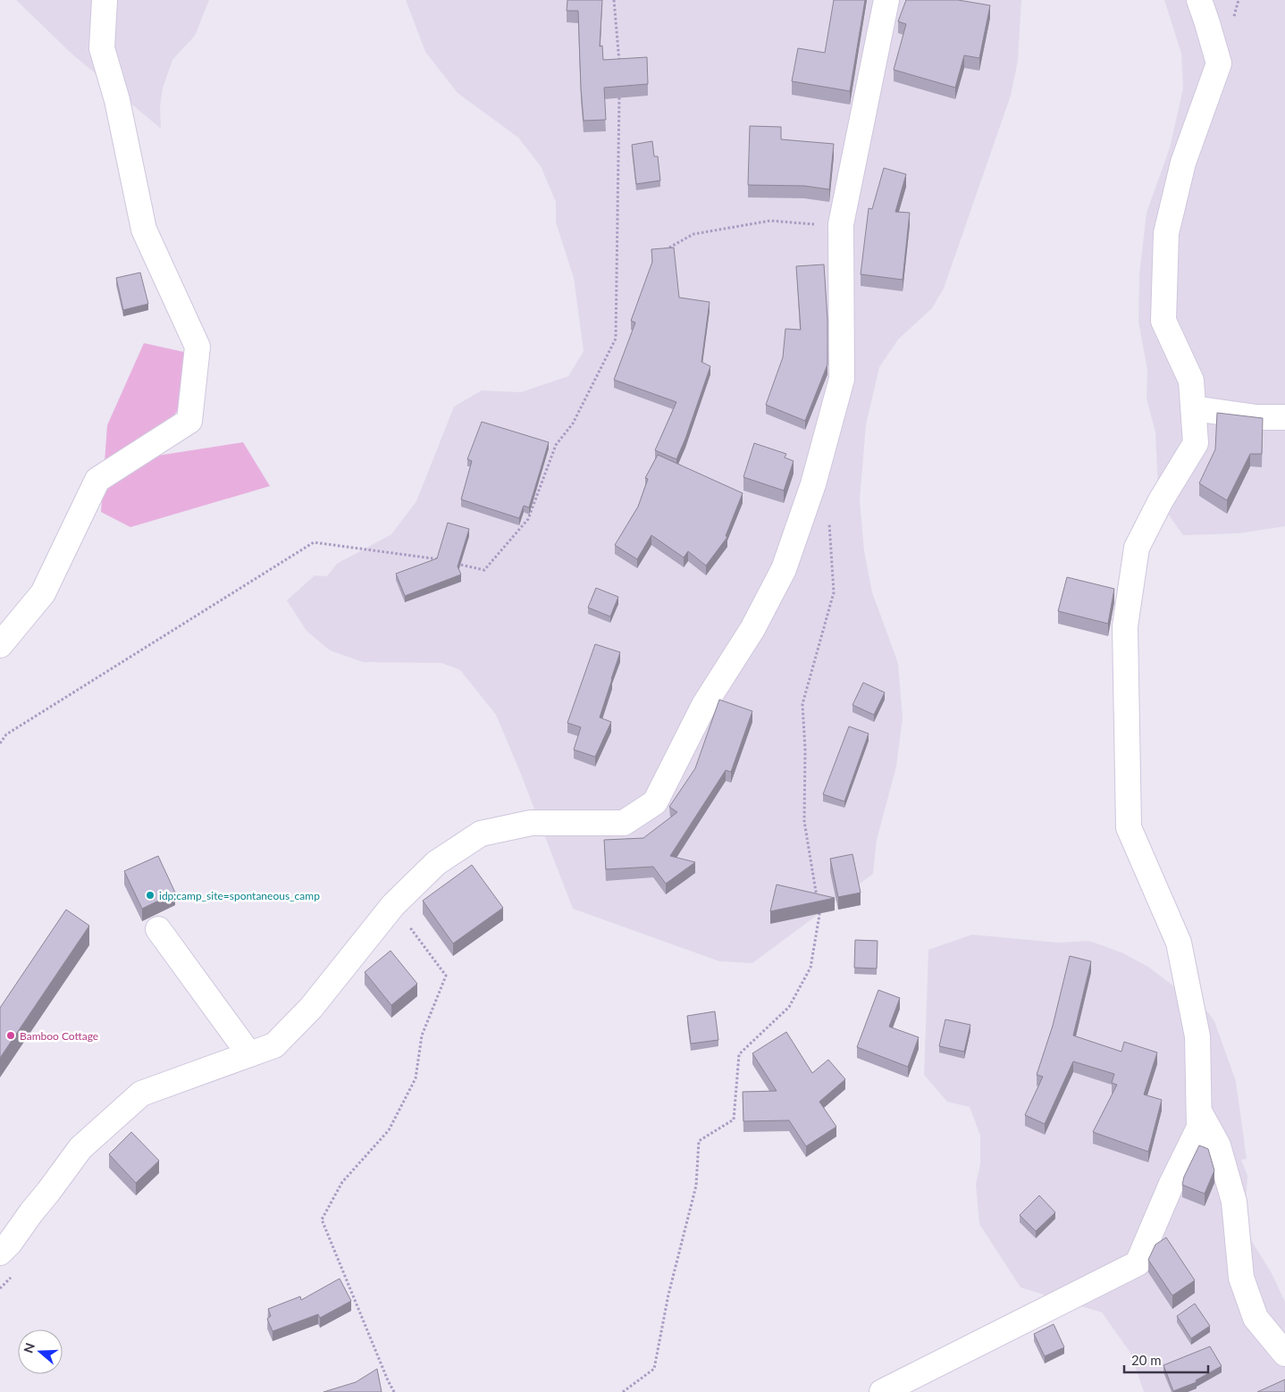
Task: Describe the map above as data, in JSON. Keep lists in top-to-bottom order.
{
  "places": ["idp:camp_site=spontaneous_camp", "Bamboo Cottage"],
  "scale_bar": "20 m",
  "north": "left"
}
